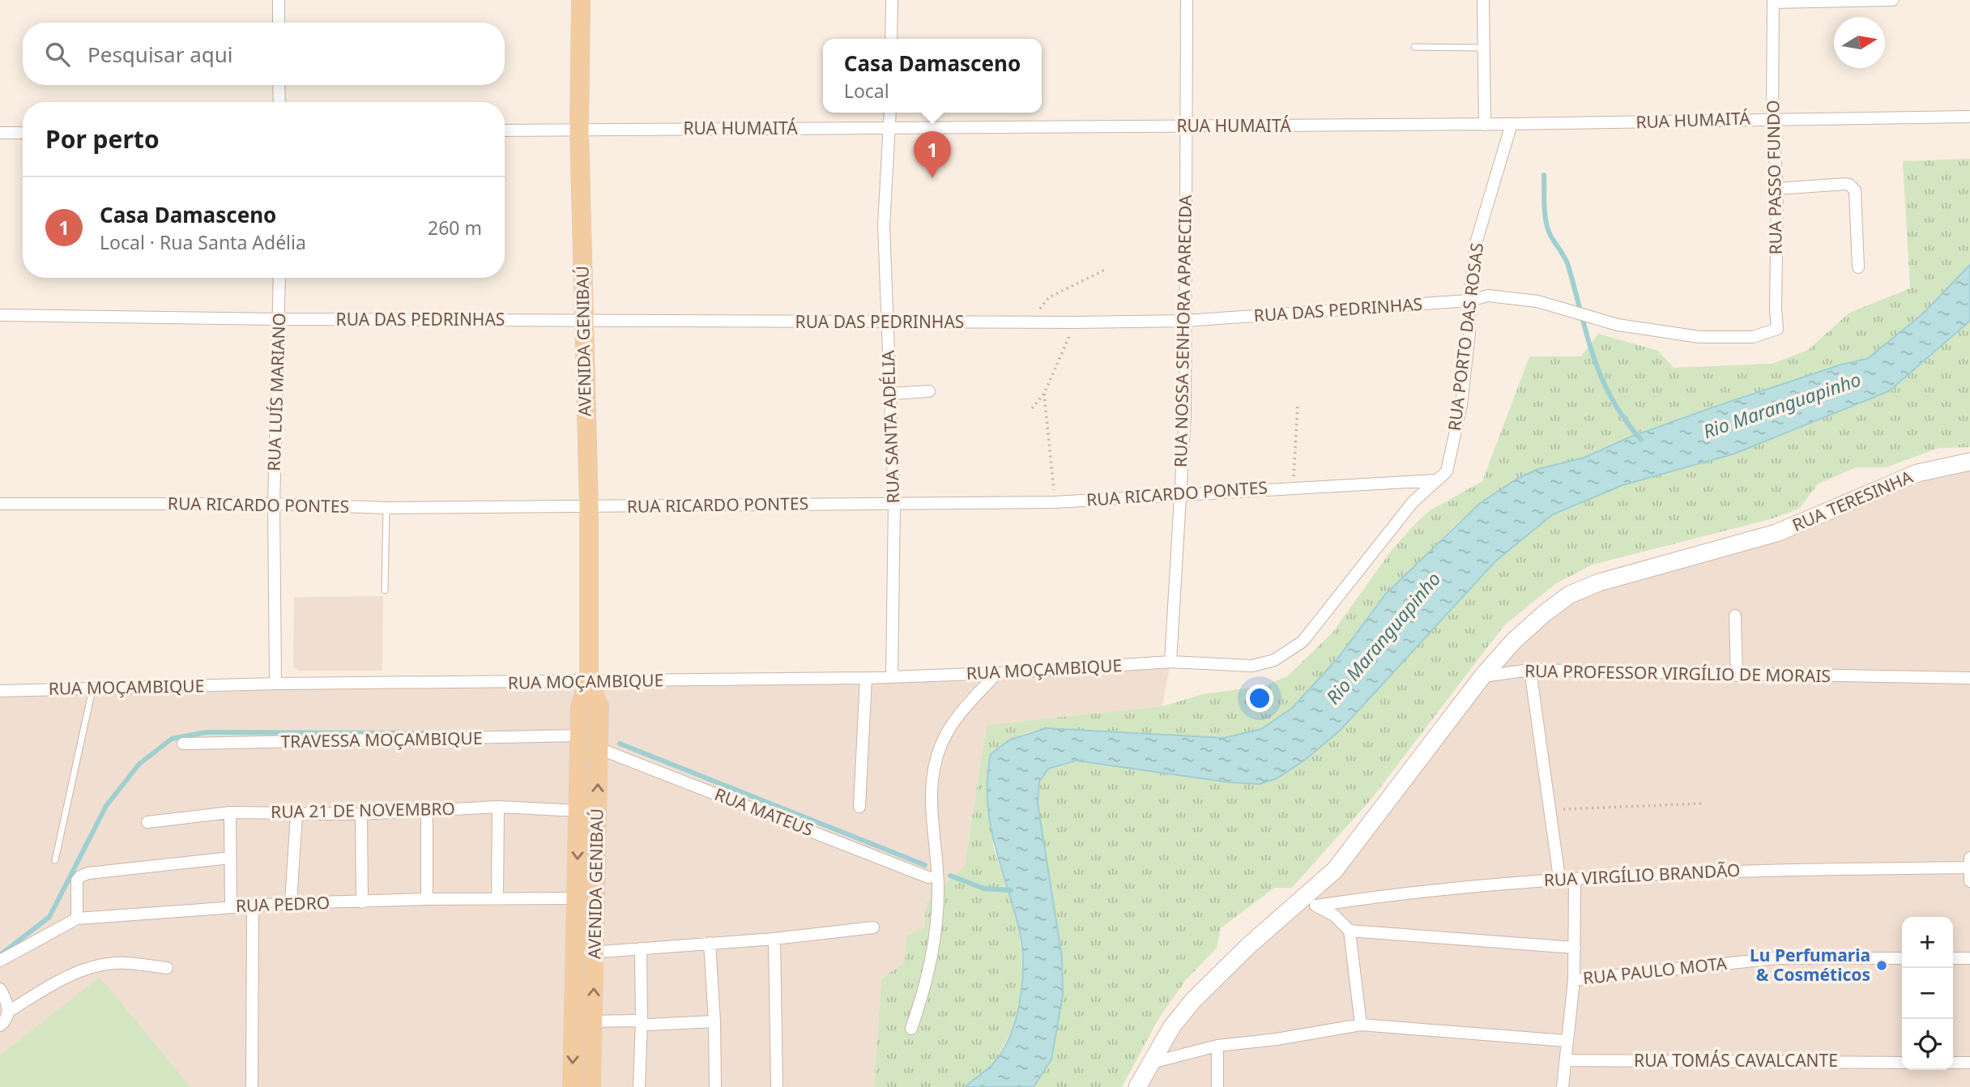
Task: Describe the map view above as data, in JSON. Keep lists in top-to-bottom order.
{
  "streets": {
    "main road": ["AVENIDA GENIBAÚ", "RUA TERESINHA"],
    "street": [
      "RUA HUMAITÁ",
      "RUA PASSO FUNDO",
      "RUA DAS PEDRINHAS",
      "RUA NOSSA SENHORA APARECIDA",
      "RUA PORTO DAS ROSAS",
      "RUA LUÍS MARIANO",
      "RUA SANTA ADÉLIA",
      "RUA RICARDO PONTES",
      "RUA MOÇAMBIQUE",
      "RUA PROFESSOR VIRGÍLIO DE MORAIS",
      "TRAVESSA MOÇAMBIQUE",
      "RUA 21 DE NOVEMBRO",
      "RUA MATEUS",
      "RUA VIRGÍLIO BRANDÃO",
      "RUA PEDRO",
      "RUA PAULO MOTA",
      "RUA TOMÁS CAVALCANTE"
    ]
  },
  "crossings": [
    ["RUA HUMAITÁ", "RUA PASSO FUNDO"],
    ["RUA HUMAITÁ", "RUA NOSSA SENHORA APARECIDA"],
    ["RUA HUMAITÁ", "RUA PORTO DAS ROSAS"],
    ["RUA HUMAITÁ", "AVENIDA GENIBAÚ"],
    ["RUA HUMAITÁ", "RUA SANTA ADÉLIA"],
    ["RUA PASSO FUNDO", "RUA DAS PEDRINHAS"],
    ["RUA DAS PEDRINHAS", "RUA NOSSA SENHORA APARECIDA"],
    ["RUA DAS PEDRINHAS", "RUA PORTO DAS ROSAS"],
    ["RUA DAS PEDRINHAS", "AVENIDA GENIBAÚ"],
    ["RUA DAS PEDRINHAS", "RUA LUÍS MARIANO"],
    ["RUA DAS PEDRINHAS", "RUA SANTA ADÉLIA"],
    ["RUA NOSSA SENHORA APARECIDA", "RUA PORTO DAS ROSAS"],
    ["RUA NOSSA SENHORA APARECIDA", "RUA RICARDO PONTES"],
    ["RUA NOSSA SENHORA APARECIDA", "RUA MOÇAMBIQUE"],
    ["RUA PORTO DAS ROSAS", "RUA RICARDO PONTES"],
    ["RUA PORTO DAS ROSAS", "RUA MOÇAMBIQUE"],
    ["AVENIDA GENIBAÚ", "RUA RICARDO PONTES"],
    ["AVENIDA GENIBAÚ", "RUA MOÇAMBIQUE"],
    ["AVENIDA GENIBAÚ", "TRAVESSA MOÇAMBIQUE"],
    ["AVENIDA GENIBAÚ", "RUA 21 DE NOVEMBRO"],
    ["AVENIDA GENIBAÚ", "RUA MATEUS"],
    ["AVENIDA GENIBAÚ", "RUA PEDRO"],
    ["RUA LUÍS MARIANO", "RUA RICARDO PONTES"],
    ["RUA LUÍS MARIANO", "RUA MOÇAMBIQUE"],
    ["RUA SANTA ADÉLIA", "RUA RICARDO PONTES"],
    ["RUA SANTA ADÉLIA", "RUA MOÇAMBIQUE"],
    ["RUA TERESINHA", "RUA PROFESSOR VIRGÍLIO DE MORAIS"]
  ],
  "water": ["Rio Maranguapinho"],
  "places": ["Lu Perfumaria & Cosméticos"],
  "north": "right",
  "page": {
    "search": "Pesquisar aqui",
    "popup": ["Casa Damasceno", "Local"],
    "heading": "Por perto",
    "pins": "1",
    "list": [
      {
        "mark": "1",
        "name": "Casa Damasceno",
        "note": "Local · Rua Santa Adélia",
        "value": "260 m"
      }
    ],
    "map_buttons": ["+", "−"]
  }
}
